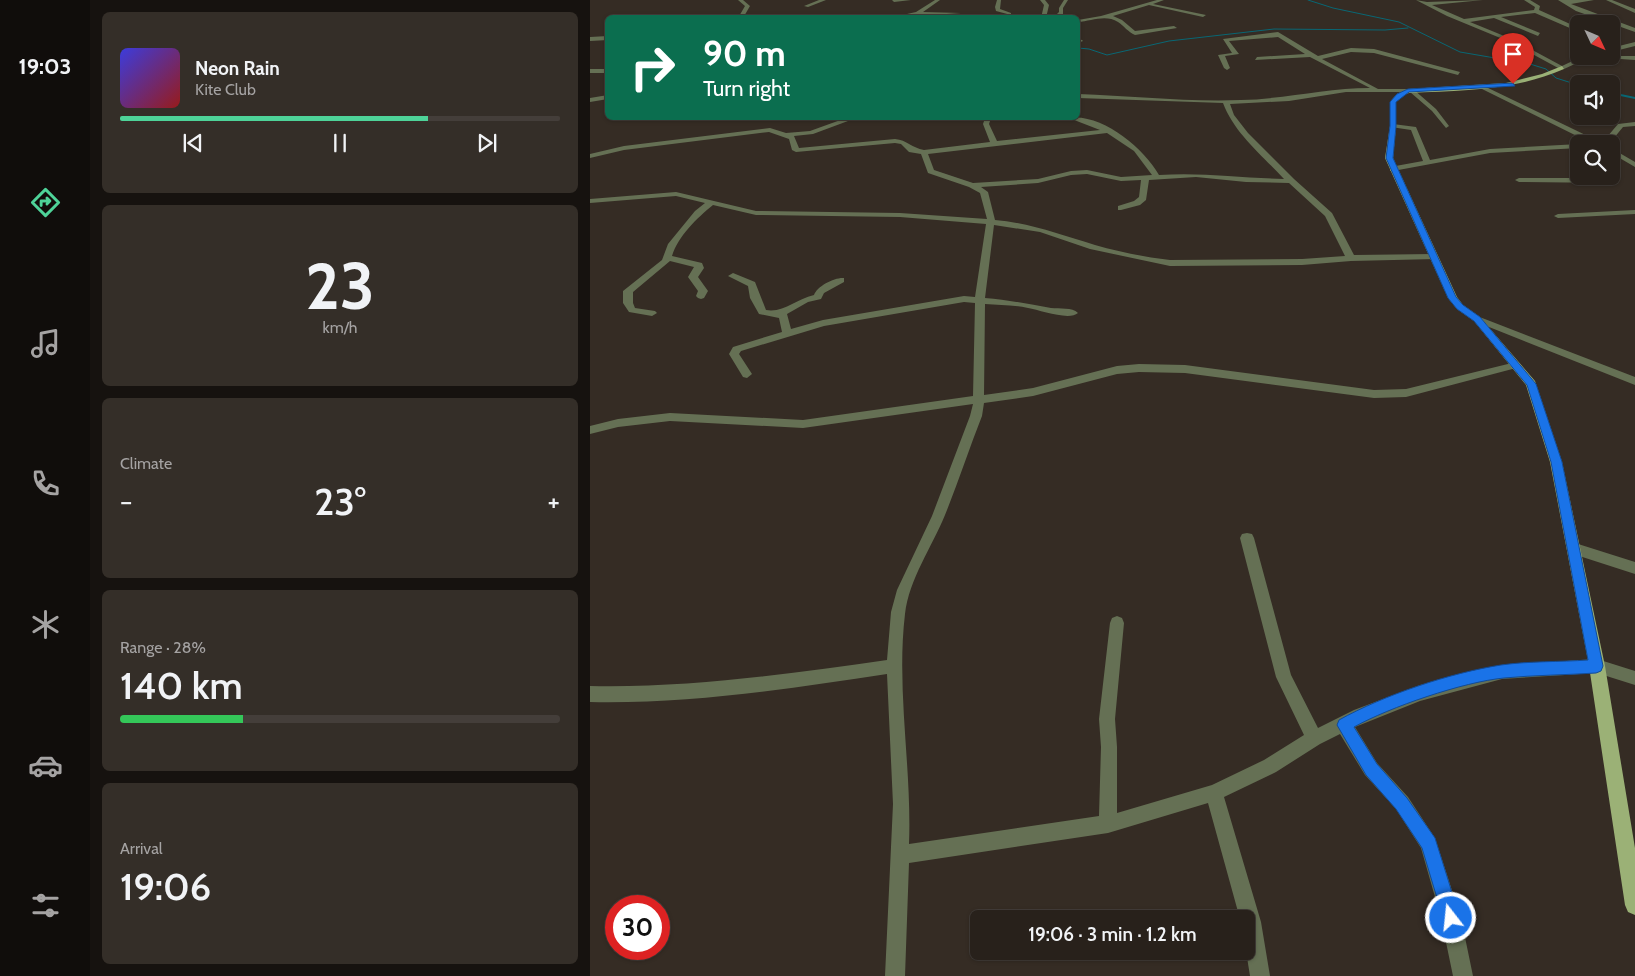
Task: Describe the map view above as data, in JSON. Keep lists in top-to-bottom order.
{
  "north": "bottom right",
  "page": {
    "tabs": "19:03",
    "turn": ["90 m", "Turn right"],
    "song": ["Neon Rain", "Kite Club"],
    "tile": [
      ["23", "km/h"],
      "Climate",
      ["Range · 28%", "140 km"],
      ["Arrival", "19:06"]
    ],
    "heat": ["−", "23°", "+"],
    "limit": "30",
    "trip": "19:06 · 3 min · 1.2 km"
  }
}
